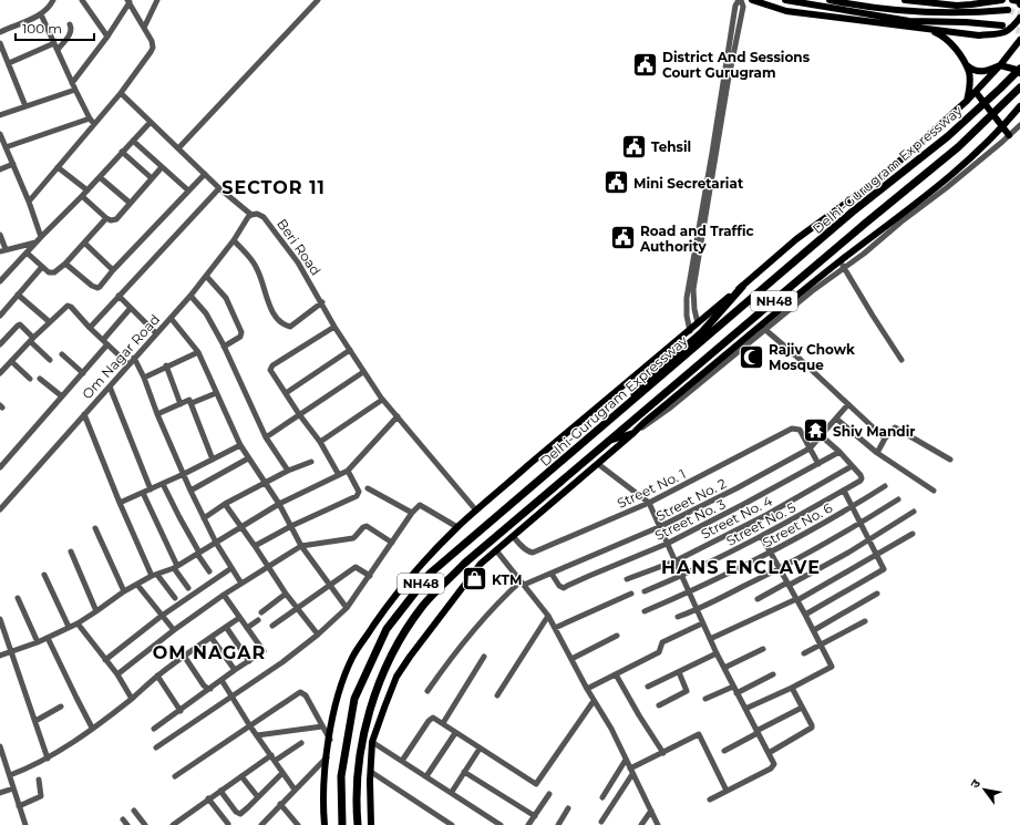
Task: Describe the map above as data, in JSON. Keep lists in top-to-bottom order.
{
  "streets": {
    "highway": ["Delhi-Gurugram Expressway", "NH48"],
    "street": [
      "Beri Road",
      "Om Nagar Road",
      "Street No. 1",
      "Street No. 2",
      "Street No. 4",
      "Street No. 3",
      "Street No. 5",
      "Street No. 6"
    ]
  },
  "crossings": [
    ["Beri Road", "Om Nagar Road"],
    ["Street No. 1", "Street No. 2"],
    ["Street No. 2", "Street No. 3"],
    ["Street No. 4", "Street No. 5"]
  ],
  "districts": ["SECTOR 11", "HANS ENCLAVE", "OM NAGAR"],
  "places": {
    "public building": [
      "District And Sessions Court Gurugram",
      "Tehsil",
      "Mini Secretariat",
      "Road and Traffic Authority"
    ],
    "mosque": ["Rajiv Chowk Mosque"],
    "temple": ["Shiv Mandir"],
    "shop": ["KTM"]
  },
  "scale_bar": "100 m",
  "north": "top left"
}
